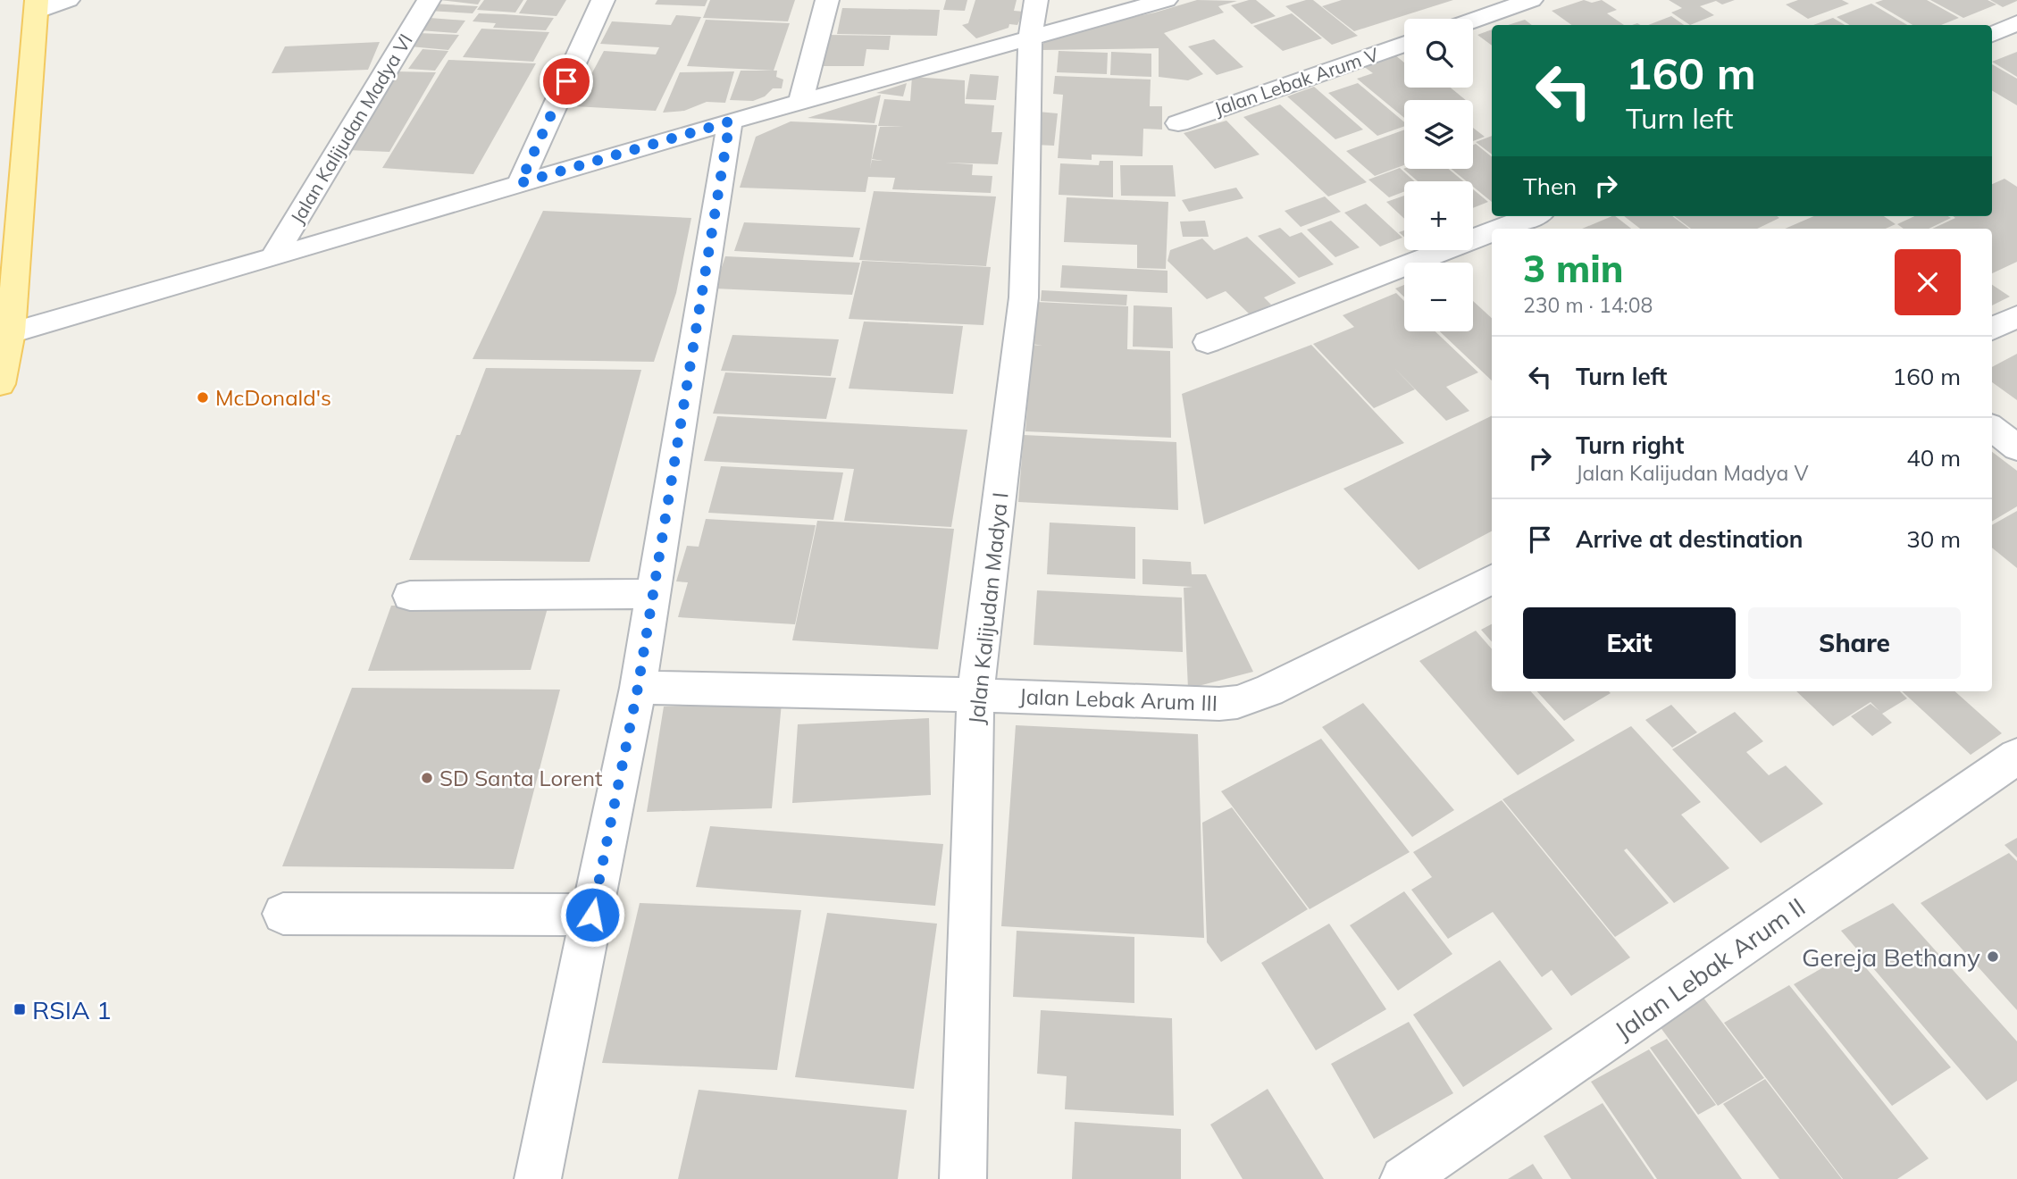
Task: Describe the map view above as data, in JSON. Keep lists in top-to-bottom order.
{
  "streets": {
    "street": [
      "Jalan Lebak Arum V",
      "Jalan Kalijudan Madya VI",
      "Jalan Kalijudan Madya I",
      "Jalan Lebak Arum III",
      "Jalan Lebak Arum II"
    ]
  },
  "crossings": [
    ["Jalan Kalijudan Madya I", "Jalan Lebak Arum III"]
  ],
  "places": {
    "other": ["McDonald's", "SD Santa Lorent", "Gereja Bethany"],
    "transit": ["RSIA 1"]
  },
  "page": {
    "map_buttons": ["+", "−"],
    "turn": ["160 m", "Turn left"],
    "then": "Then",
    "heading": ["3 min", "230 m · 14:08"],
    "list": [
      {
        "name": "Turn left",
        "value": "160 m"
      },
      {
        "name": "Turn right",
        "note": "Jalan Kalijudan Madya V",
        "value": "40 m"
      },
      {
        "name": "Arrive at destination",
        "value": "30 m"
      }
    ],
    "buttons": ["Exit", "Share"]
  }
}
